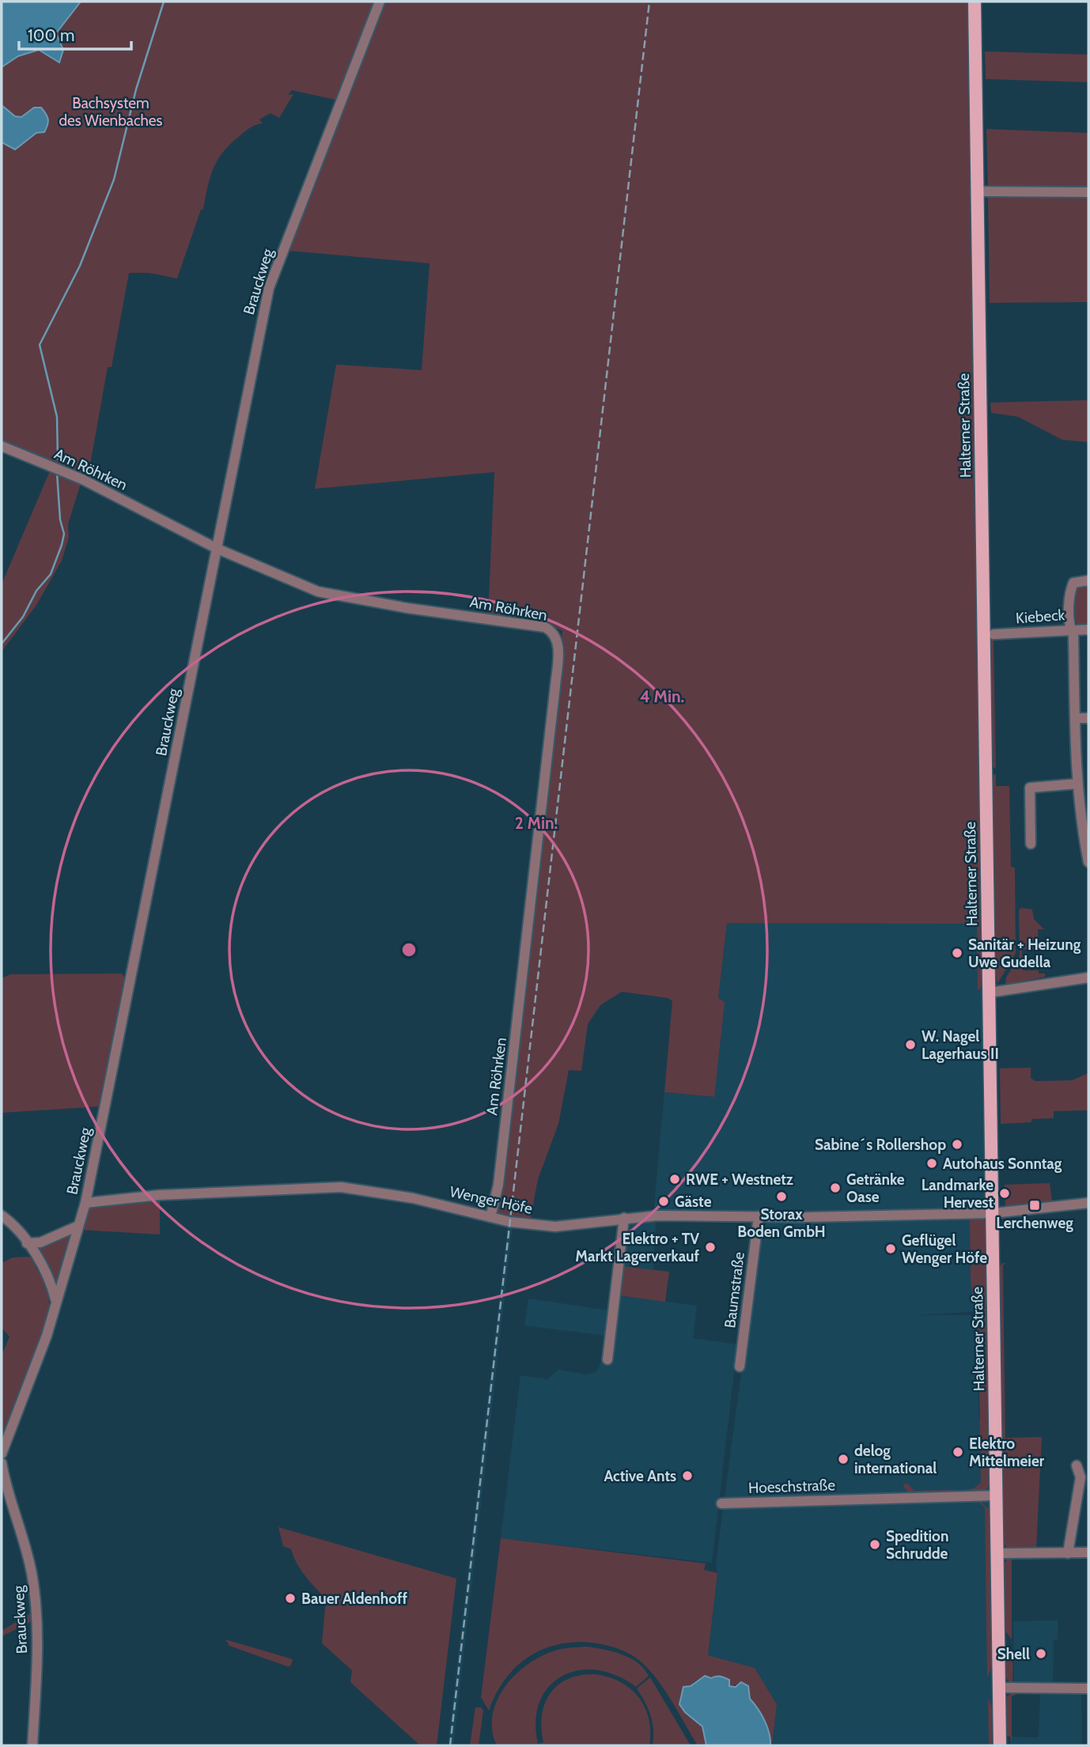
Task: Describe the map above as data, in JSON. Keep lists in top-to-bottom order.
{
  "streets": {
    "main road": ["Halterner Straße"],
    "street": [
      "Brauckweg",
      "Am Röhrken",
      "Kiebeck",
      "Wenger Höfe",
      "Baumstraße",
      "Hoeschstraße"
    ]
  },
  "crossings": [
    ["Brauckweg", "Am Röhrken"],
    ["Brauckweg", "Wenger Höfe"],
    ["Halterner Straße", "Wenger Höfe"],
    ["Halterner Straße", "Hoeschstraße"],
    ["Am Röhrken", "Wenger Höfe"],
    ["Wenger Höfe", "Baumstraße"]
  ],
  "parks": ["Bachsystem des Wienbaches"],
  "places": {
    "other": [
      "Sanitär + Heizung Uwe Gudella",
      "W. Nagel Lagerhaus II",
      "Sabine´s Rollershop",
      "Autohaus Sonntag",
      "RWE + Westnetz",
      "Getränke Oase",
      "Landmarke Hervest",
      "Storax Boden GmbH",
      "Gäste",
      "Elektro + TV Markt Lagerverkauf",
      "Geflügel Wenger Höfe",
      "Elektro Mittelmeier",
      "delog international",
      "Active Ants",
      "Spedition Schrudde",
      "Bauer Aldenhoff",
      "Shell"
    ],
    "transit": ["Lerchenweg"]
  },
  "scale_bar": "100 m",
  "rings": ["4 Min.", "2 Min."]
}
